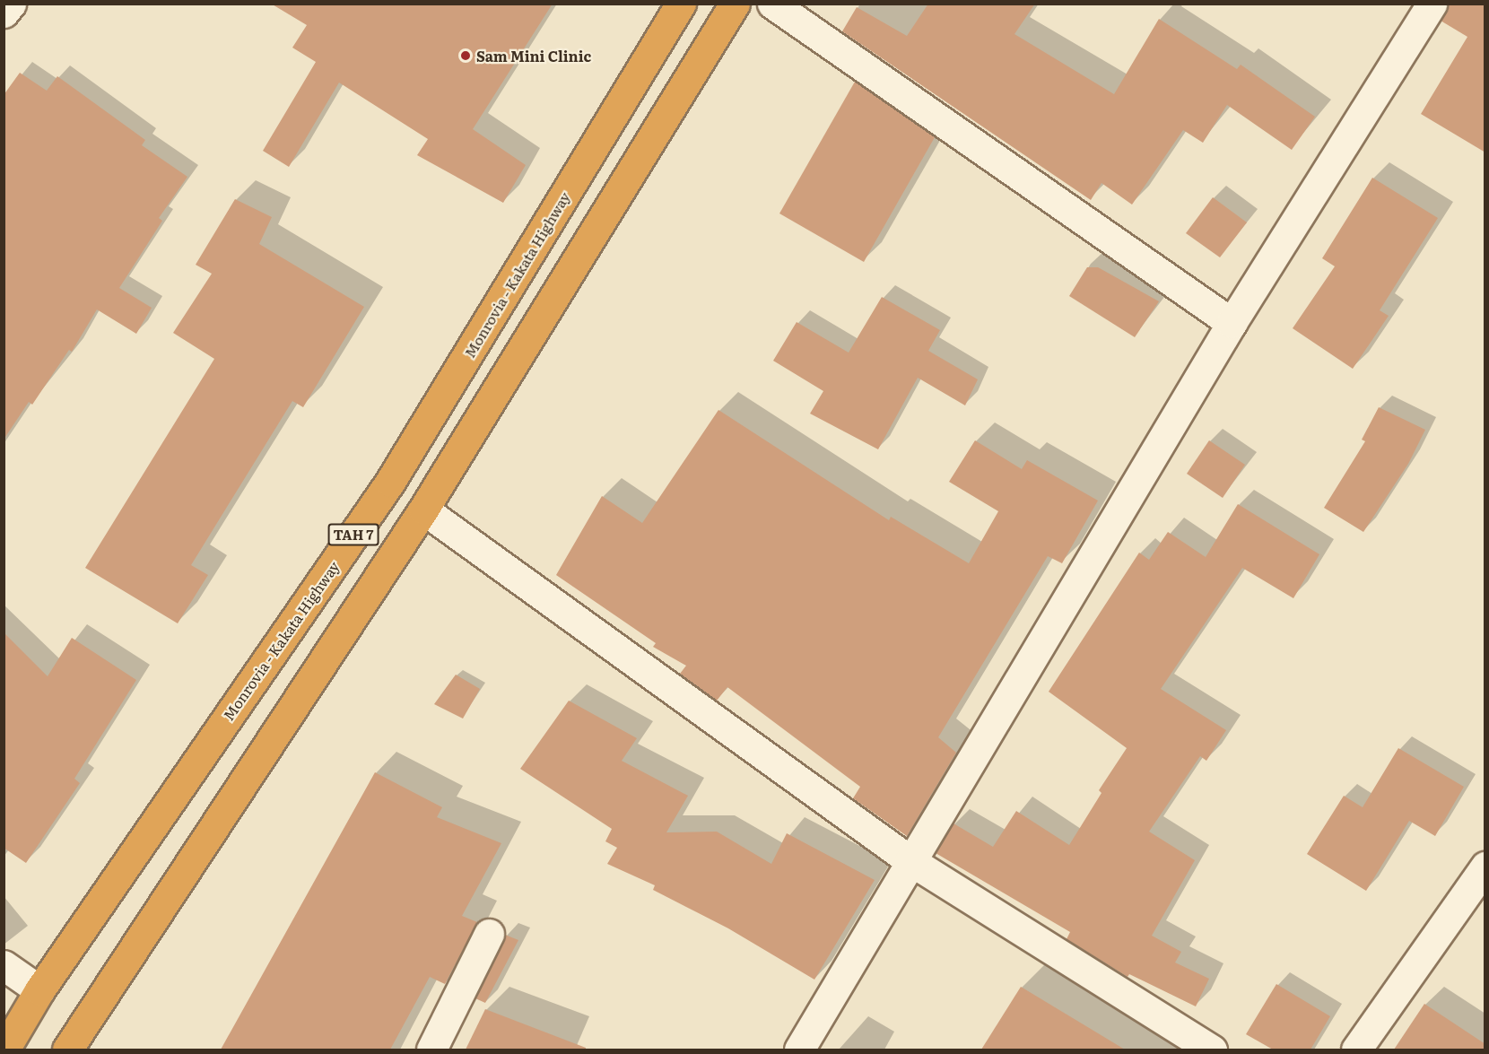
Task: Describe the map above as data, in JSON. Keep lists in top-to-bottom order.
{
  "streets": {
    "highway": ["Monrovia - Kakata Highway", "TAH 7"]
  },
  "places": ["Sam Mini Clinic"]
}
